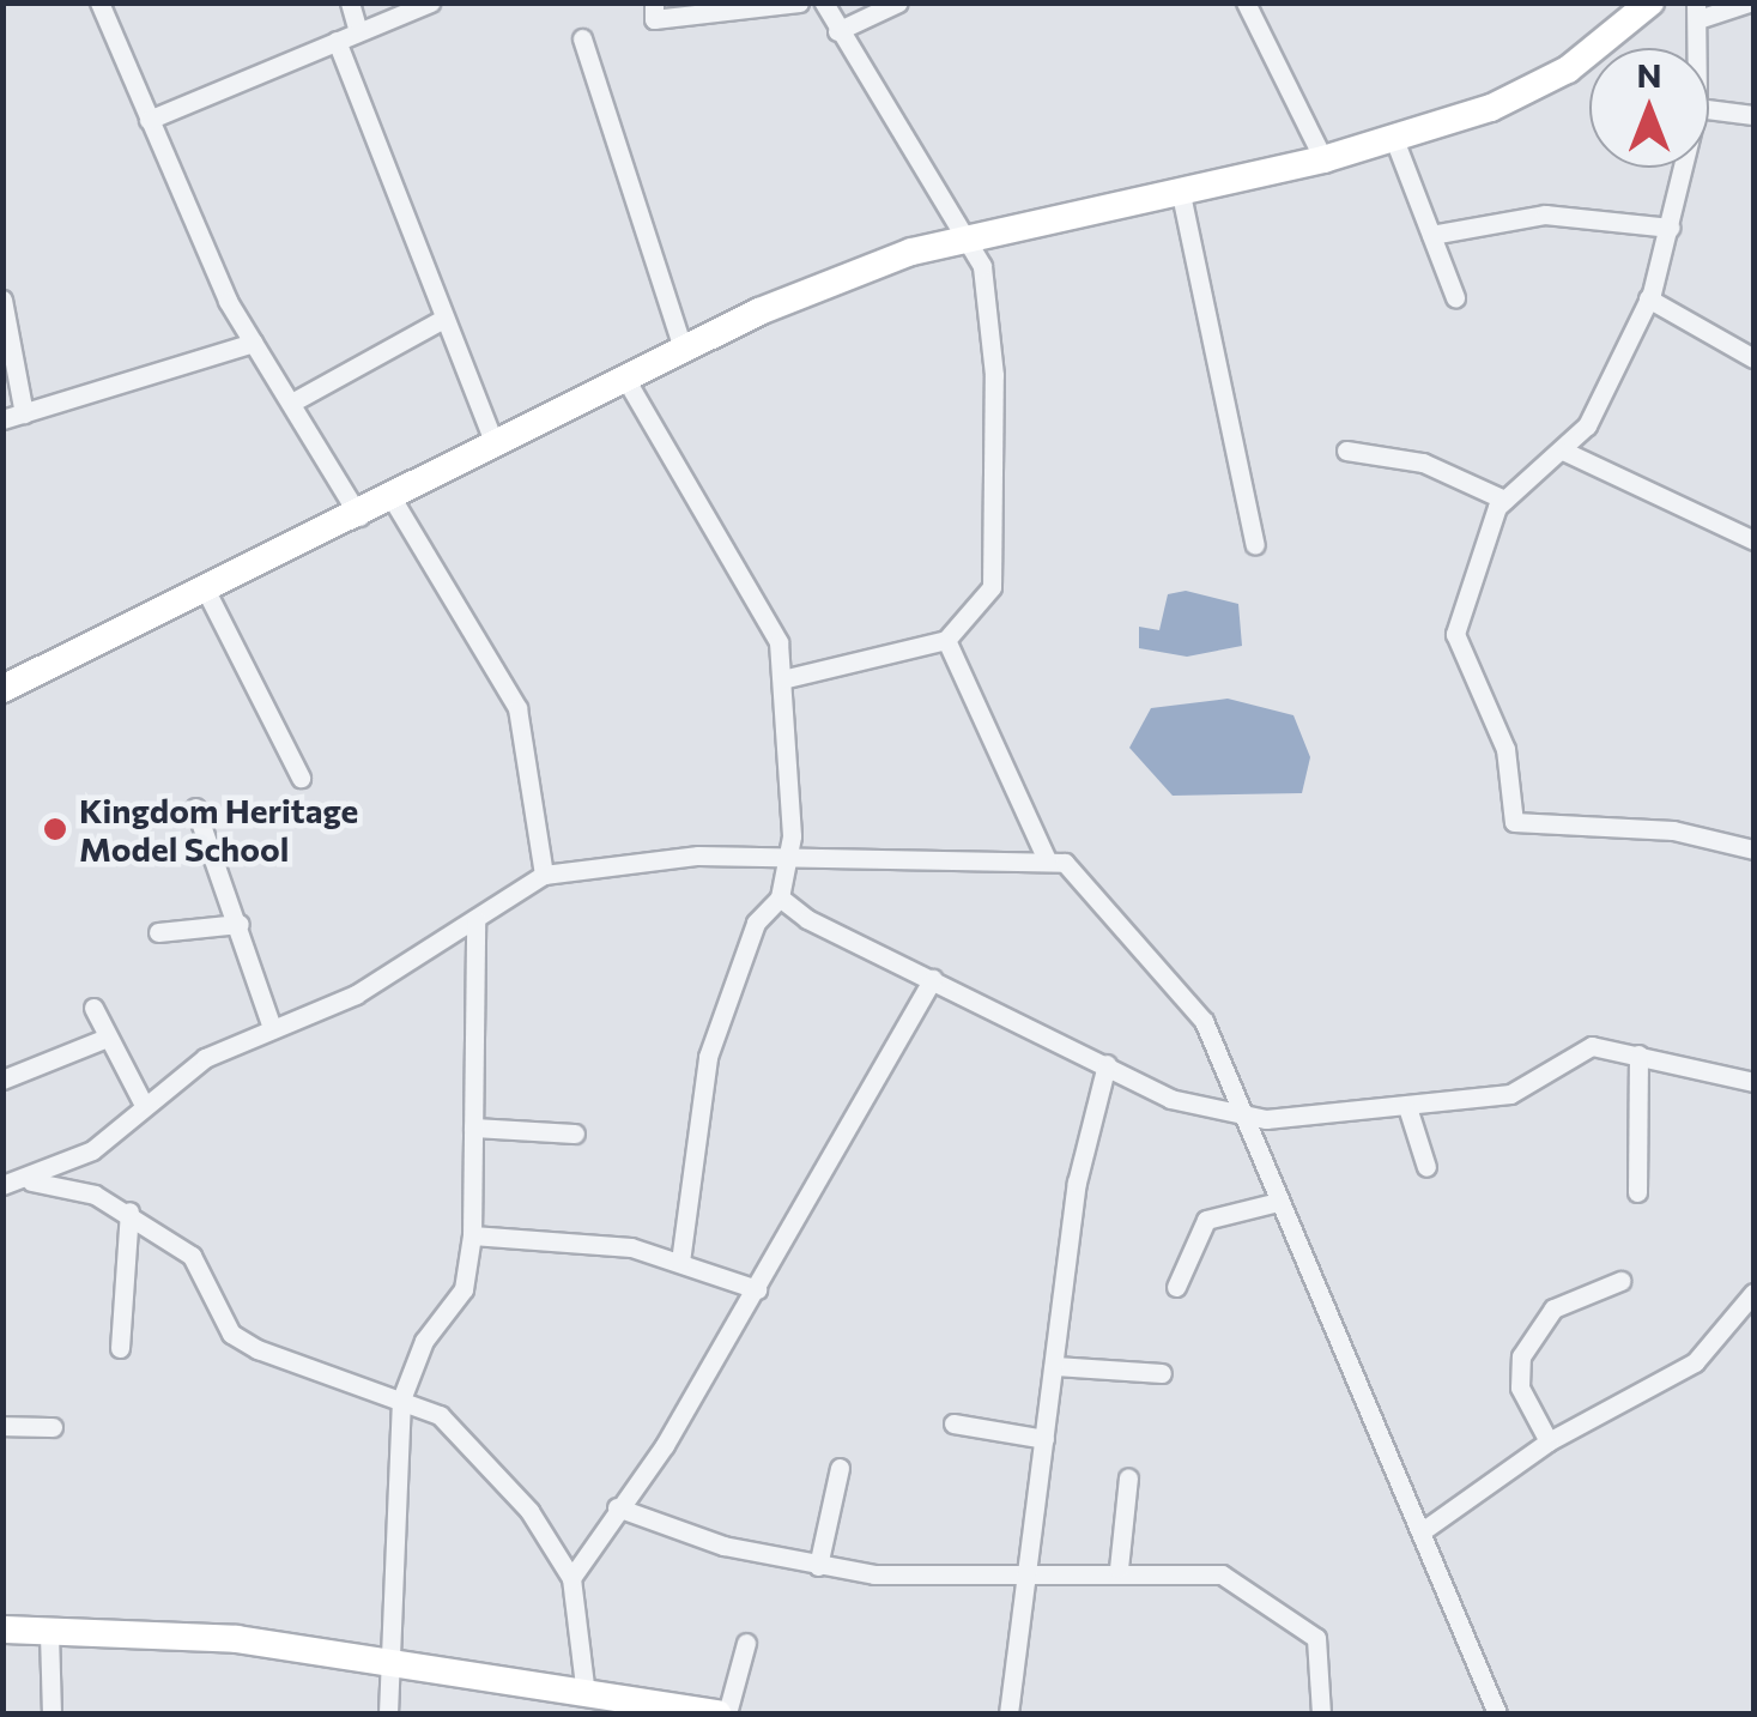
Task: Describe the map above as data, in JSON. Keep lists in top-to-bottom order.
{
  "places": ["Kingdom Heritage Model School"],
  "north": "top"
}
